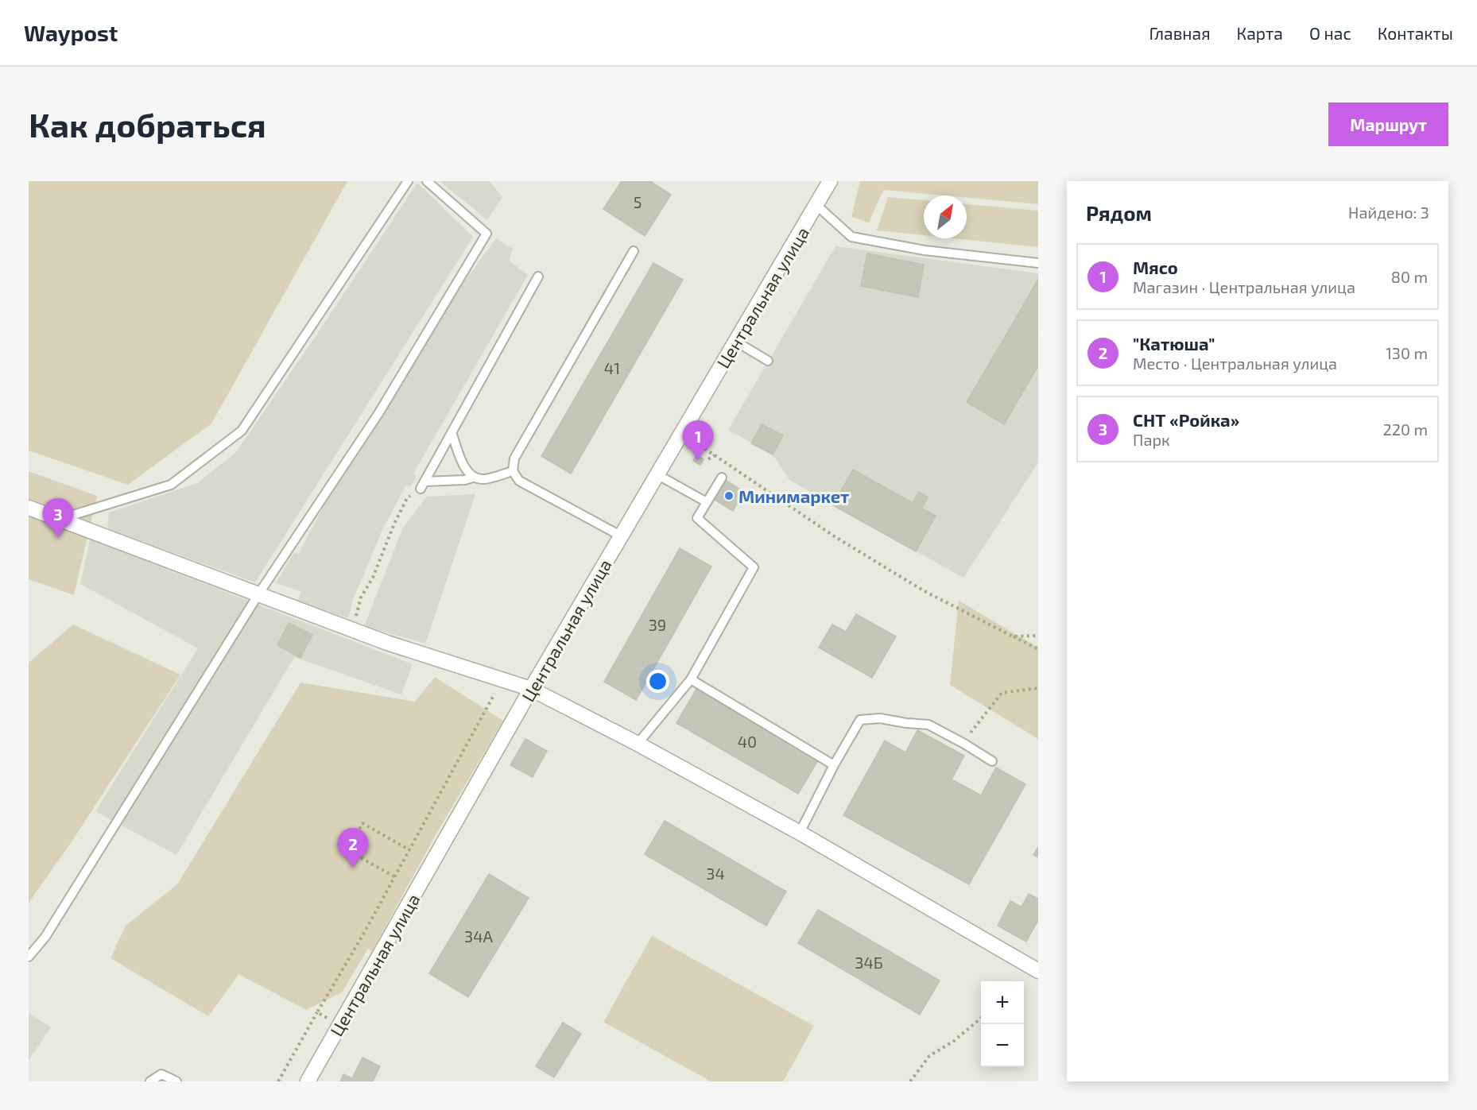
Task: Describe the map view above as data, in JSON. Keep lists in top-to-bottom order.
{
  "streets": {
    "street": ["Центральная улица"]
  },
  "places": ["Минимаркет"],
  "house_numbers": [
    "5",
    "41",
    "39",
    "40",
    "34",
    "34А",
    "34Б"
  ],
  "north": "top right",
  "page": {
    "header": "Waypost",
    "nav": [
      "Главная",
      "Карта",
      "О нас",
      "Контакты"
    ],
    "buttons": "Маршрут",
    "title": "Как добраться",
    "heading": ["Рядом", "Найдено: 3"],
    "list": [
      {
        "mark": "1",
        "name": "Мясо",
        "note": "Магазин · Центральная улица",
        "value": "80 m"
      },
      {
        "mark": "2",
        "name": "\"Катюша\"",
        "note": "Место · Центральная улица",
        "value": "130 m"
      },
      {
        "mark": "3",
        "name": "СНТ «Ройка»",
        "note": "Парк",
        "value": "220 m"
      }
    ],
    "pins": ["1", "3", "2"],
    "map_buttons": ["+", "−"]
  }
}
